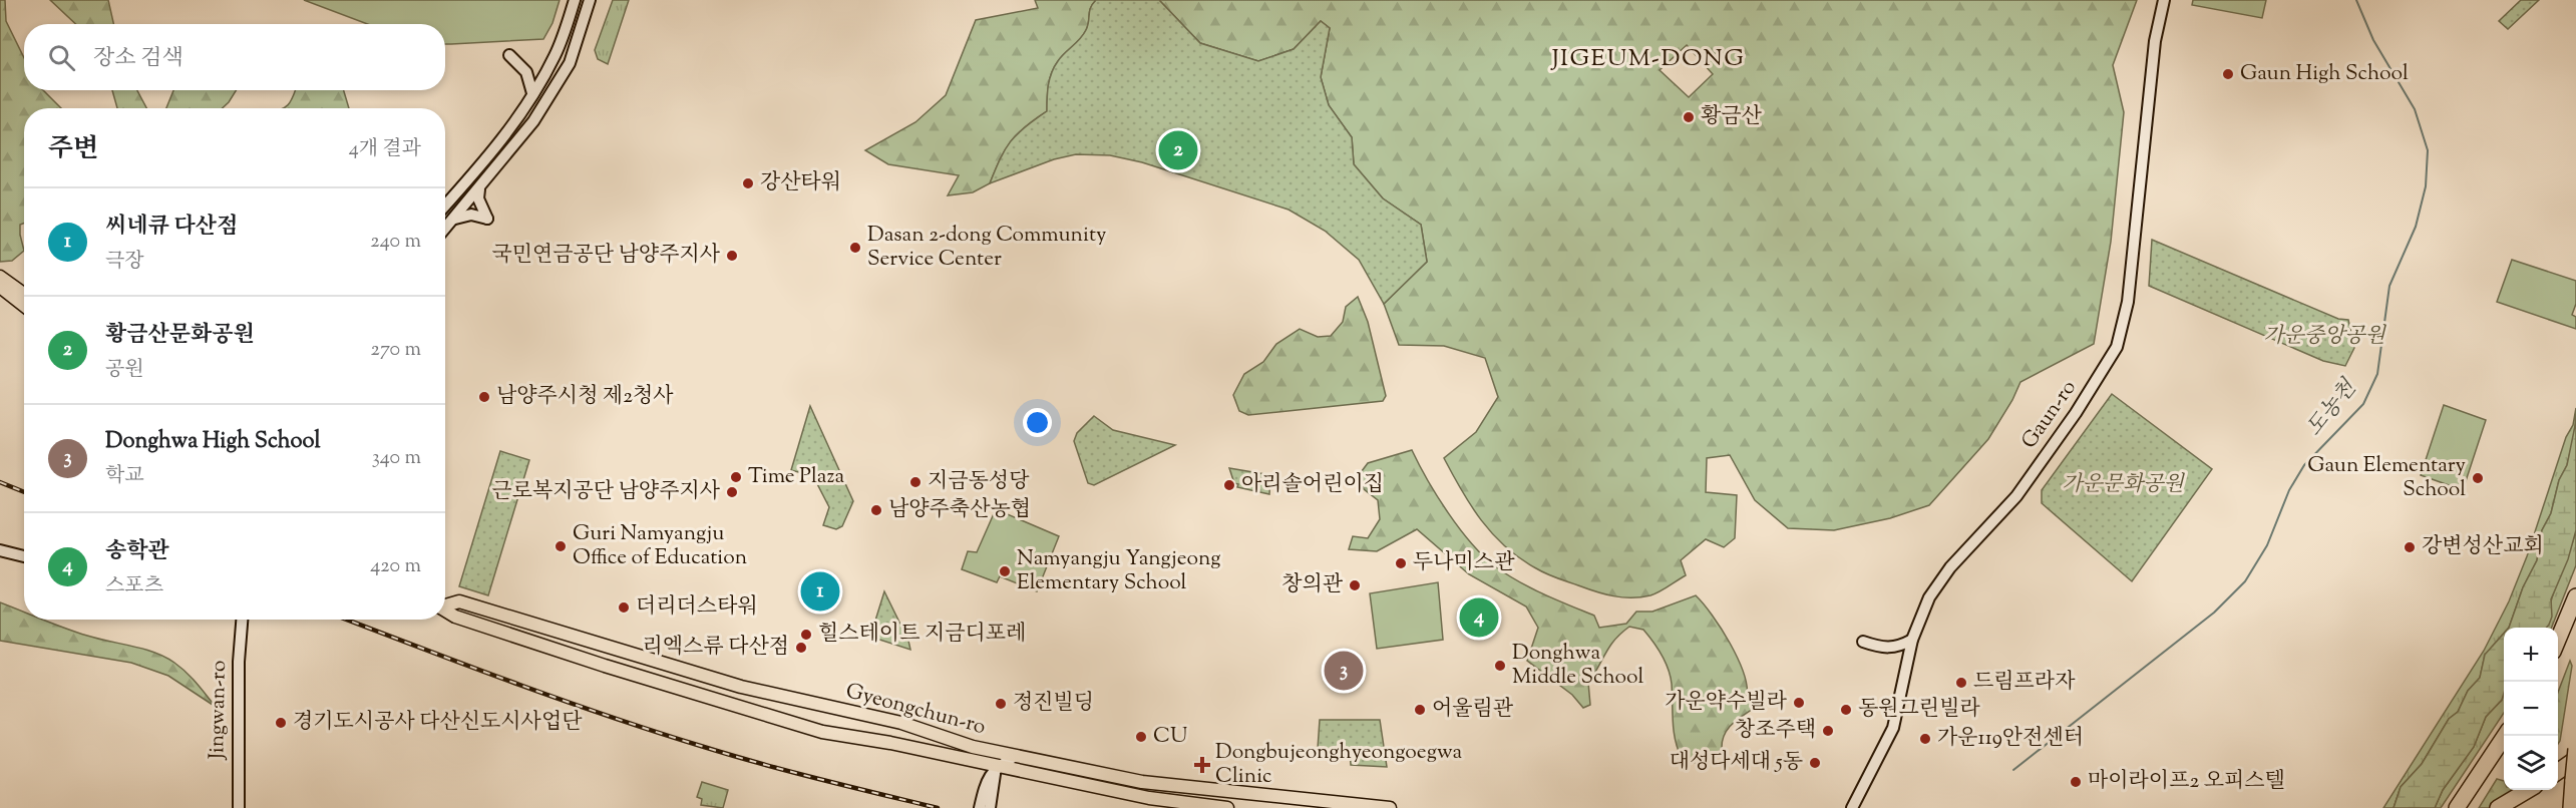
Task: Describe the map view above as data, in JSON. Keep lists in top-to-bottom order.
{
  "streets": {
    "main road": ["Gyeongchun-ro"],
    "street": ["Gaun-ro", "Jingwan-ro"]
  },
  "districts": ["JIGEUM-DONG"],
  "water": ["도농천"],
  "parks": ["가운중앙공원", "가운문화공원"],
  "places": {
    "other": [
      "Gaun High School",
      "황금산",
      "강산타워",
      "Dasan 2-dong Community Service Center",
      "국민연금공단 남양주지사",
      "남양주시청 제2청사",
      "Time Plaza",
      "Gaun Elementary School",
      "지금동성당",
      "아리솔어린이집",
      "근로복지공단 남양주지사",
      "남양주축산농협",
      "Guri Namyangju Office of Education",
      "강변성산교회",
      "두나미스관",
      "Namyangju Yangjeong Elementary School",
      "창의관",
      "더리더스타워",
      "힐스테이트 지금디포레",
      "리엑스류 다산점",
      "Donghwa Middle School",
      "드림프라자",
      "가운약수빌라",
      "정진빌딩",
      "어울림관",
      "동원그린빌라",
      "경기도시공사 다산신도시사업단",
      "창조주택",
      "CU",
      "가운119안전센터",
      "대성다세대 5동",
      "마이라이프2 오피스텔"
    ],
    "health": ["Dongbujeonghyeongoegwa Clinic"]
  },
  "page": {
    "search": "장소 검색",
    "heading": ["주변", "4개 결과"],
    "pins": [
      "2",
      "1",
      "4",
      "3"
    ],
    "list": [
      {
        "mark": "1",
        "name": "씨네큐 다산점",
        "note": "극장",
        "value": "240 m"
      },
      {
        "mark": "2",
        "name": "황금산문화공원",
        "note": "공원",
        "value": "270 m"
      },
      {
        "mark": "3",
        "name": "Donghwa High School",
        "note": "학교",
        "value": "340 m"
      },
      {
        "mark": "4",
        "name": "송학관",
        "note": "스포츠",
        "value": "420 m"
      }
    ],
    "map_buttons": ["+", "−"]
  }
}
